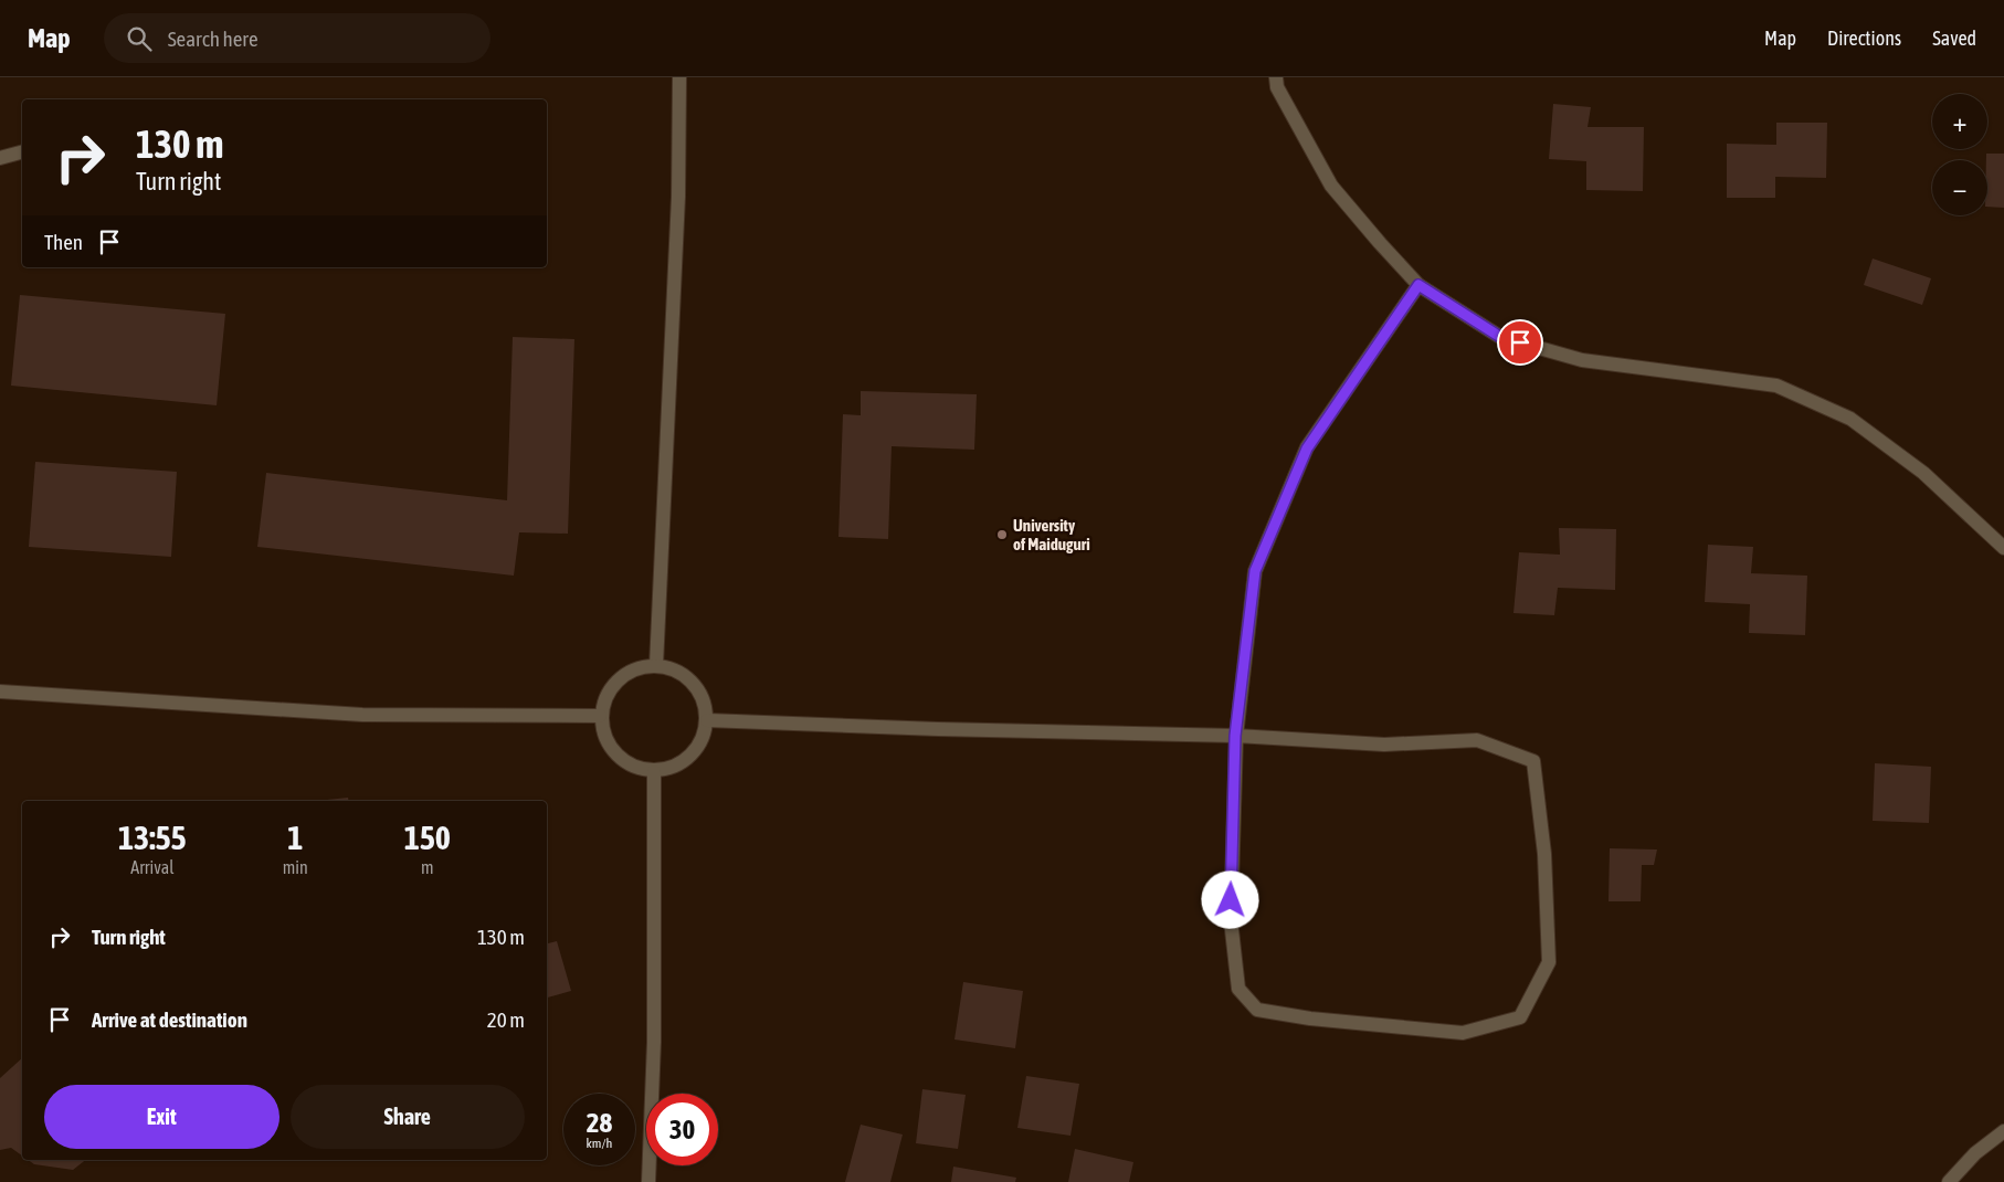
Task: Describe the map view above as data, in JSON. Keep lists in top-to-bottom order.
{
  "places": ["University of Maiduguri"],
  "page": {
    "header": "Map",
    "search": "Search here",
    "nav": ["Map", "Directions", "Saved"],
    "map_buttons": ["+", "−"],
    "turn": ["130 m", "Turn right"],
    "then": "Then",
    "eta": [
      "13:55",
      "Arrival",
      "1",
      "min",
      "150",
      "m"
    ],
    "list": [
      {
        "name": "Turn right",
        "value": "130 m"
      },
      {
        "name": "Arrive at destination",
        "value": "20 m"
      }
    ],
    "buttons": ["Exit", "Share"],
    "speed": "28 km/h",
    "limit": "30"
  }
}
